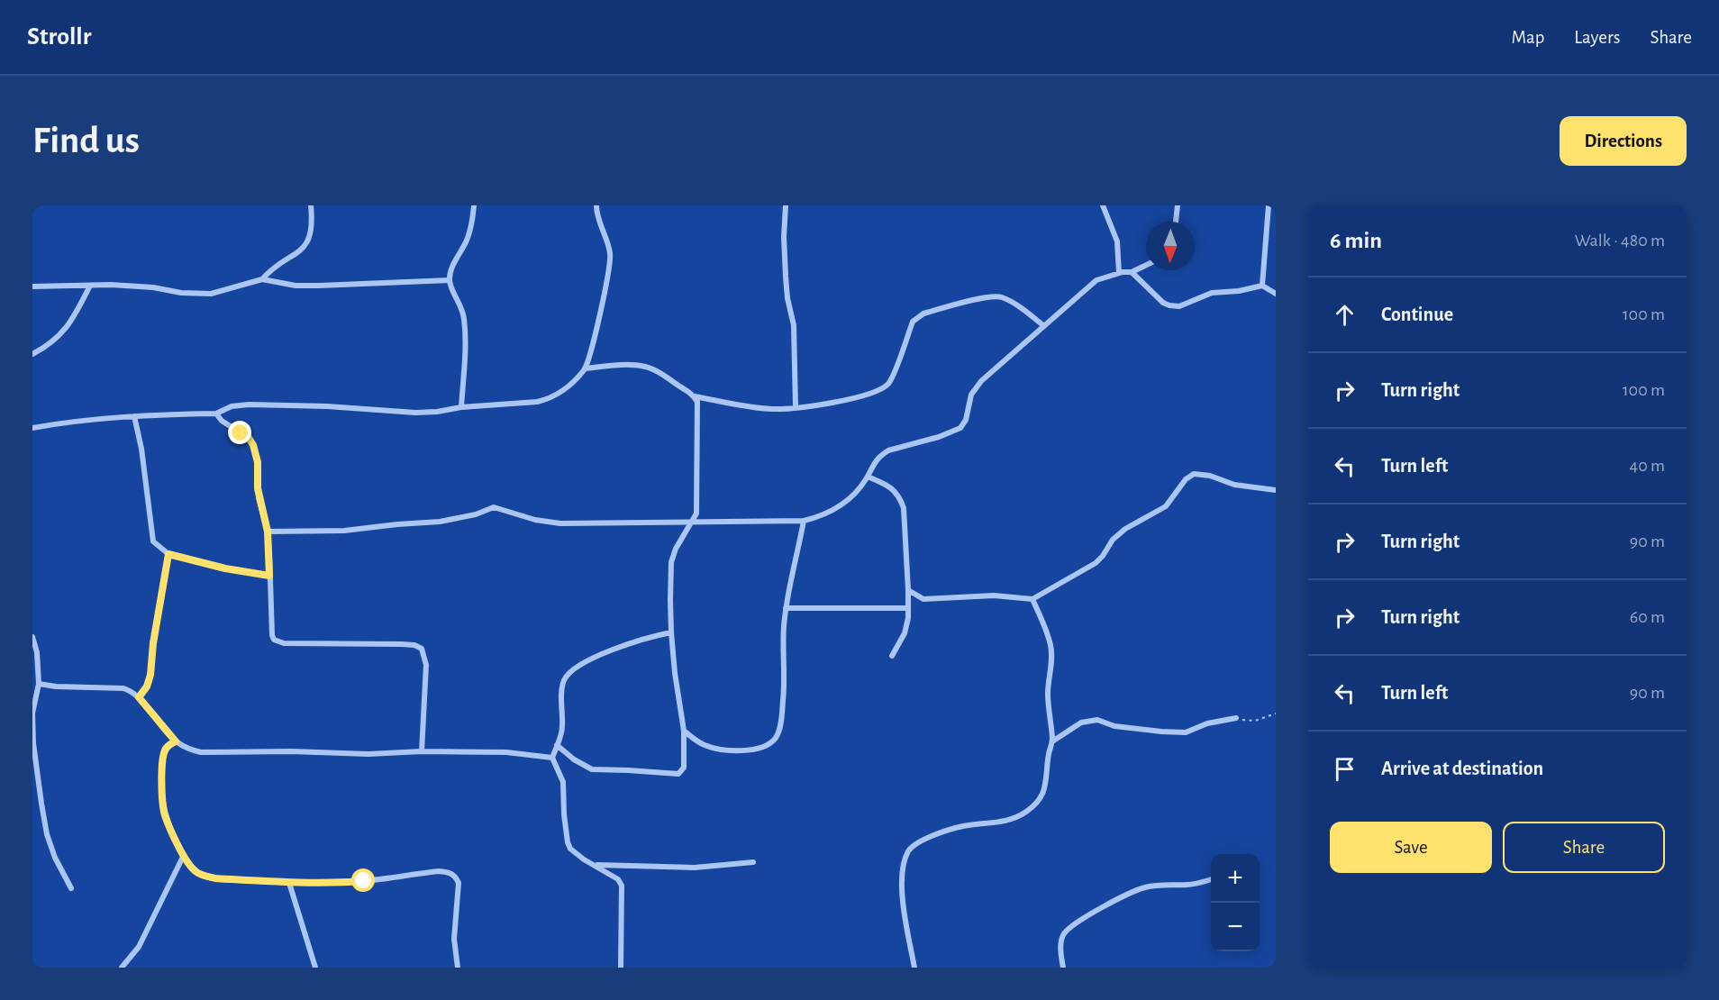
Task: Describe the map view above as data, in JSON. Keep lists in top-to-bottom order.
{
  "north": "bottom",
  "page": {
    "header": "Strollr",
    "nav": ["Map", "Layers", "Share"],
    "buttons": [
      "Directions",
      ["Save", "Share"]
    ],
    "title": "Find us",
    "heading": ["6 min", "Walk · 480 m"],
    "list": [
      ["Continue", "100 m"],
      ["Turn right", "100 m"],
      ["Turn left", "40 m"],
      ["Turn right", "90 m"],
      ["Turn right", "60 m"],
      ["Turn left", "90 m"],
      "Arrive at destination"
    ],
    "map_buttons": ["+", "−"]
  }
}
